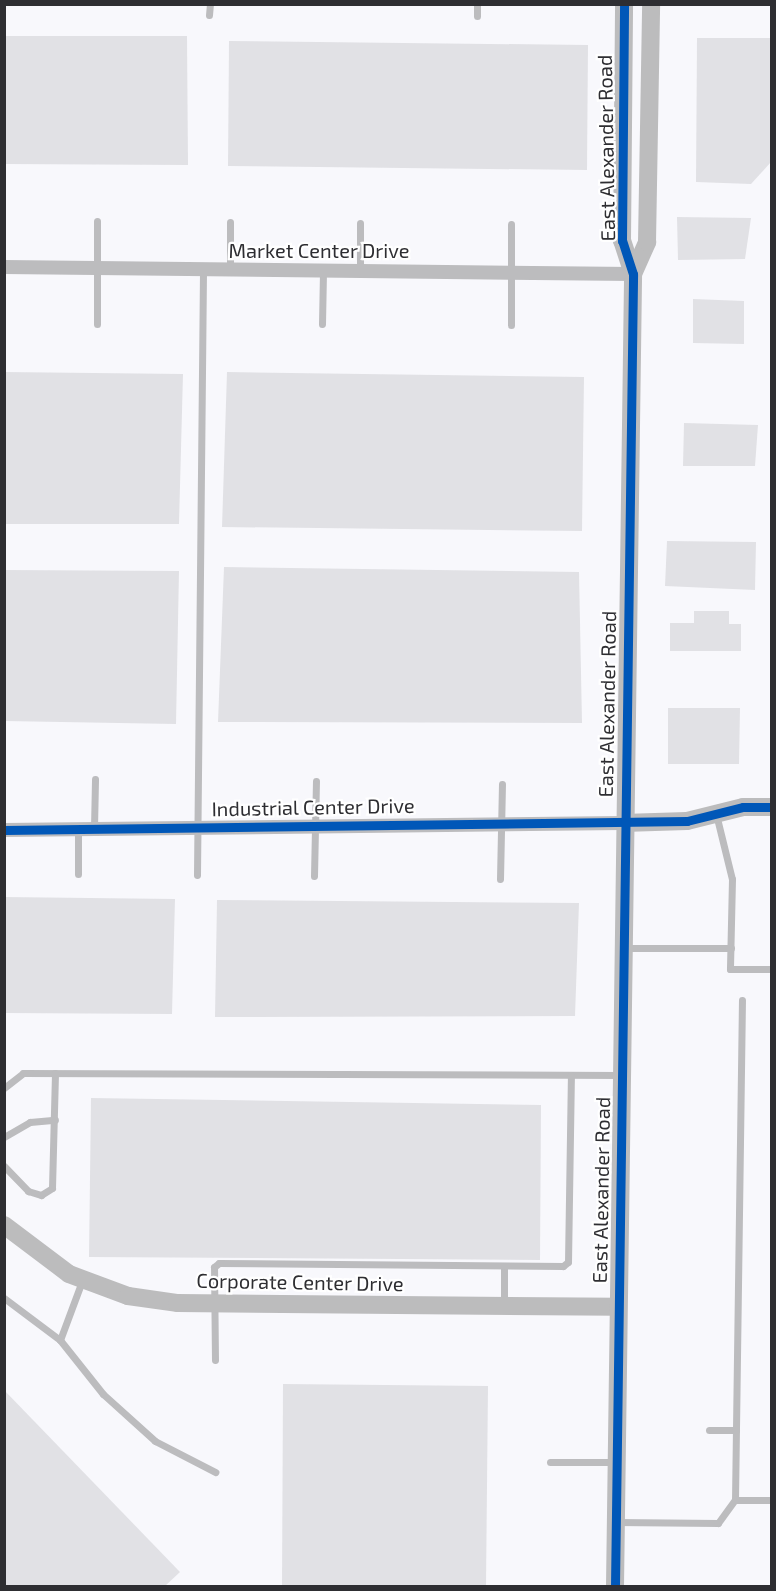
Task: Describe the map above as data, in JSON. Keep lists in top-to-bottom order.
{
  "streets": {
    "street": [
      "East Alexander Road",
      "Market Center Drive",
      "Industrial Center Drive",
      "Corporate Center Drive"
    ]
  },
  "crossings": [
    ["East Alexander Road", "Market Center Drive"],
    ["East Alexander Road", "Industrial Center Drive"],
    ["East Alexander Road", "Corporate Center Drive"]
  ]
}
